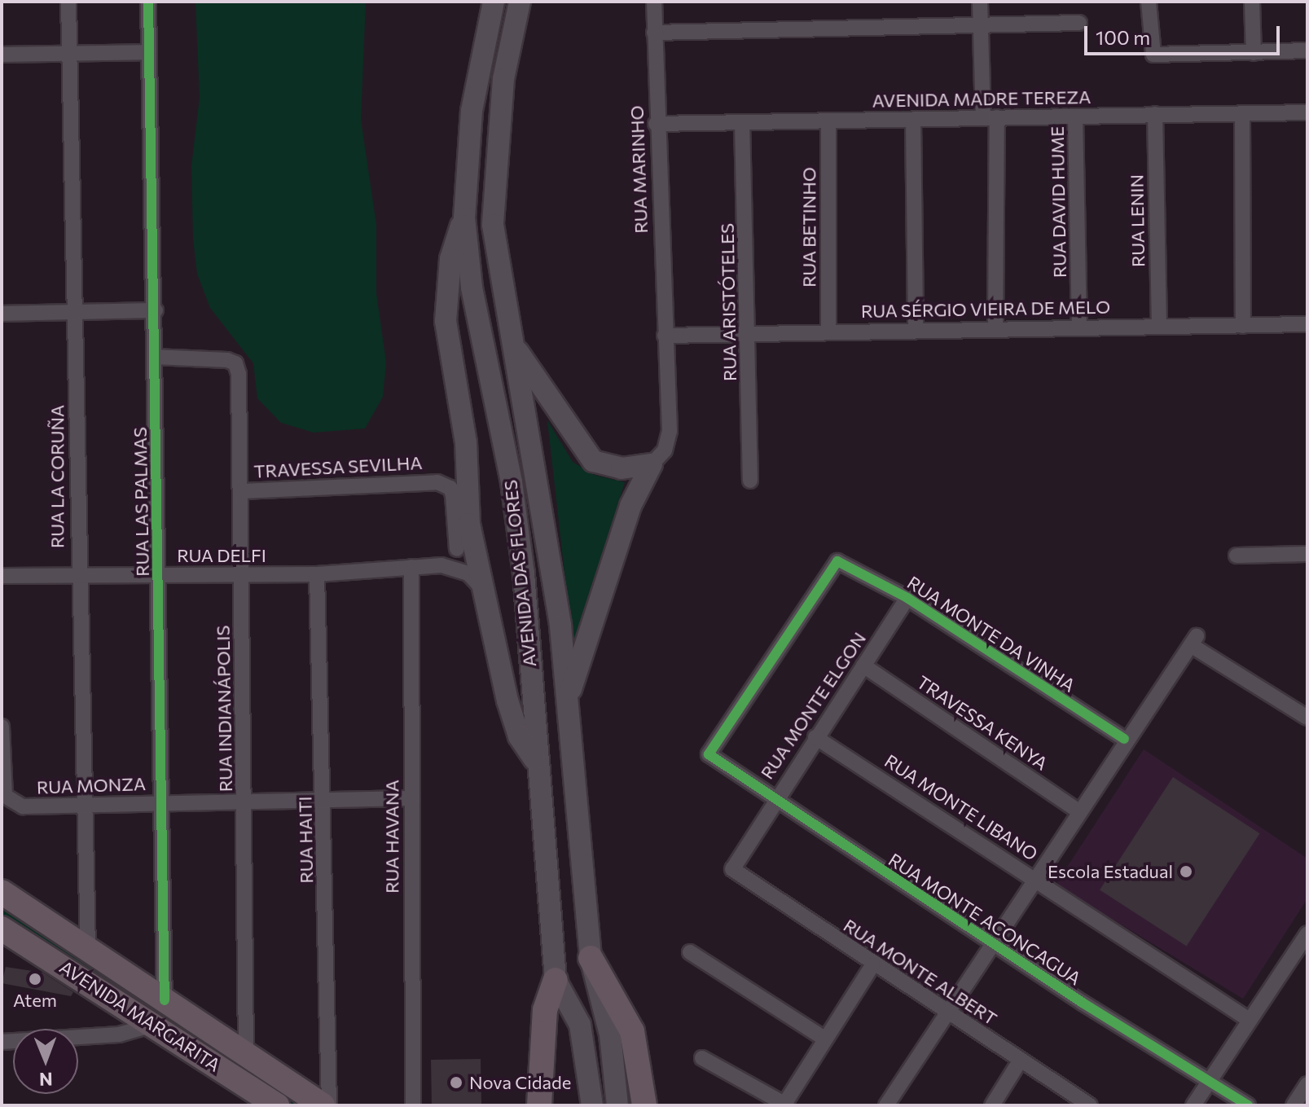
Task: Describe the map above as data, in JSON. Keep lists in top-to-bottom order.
{
  "streets": {
    "main road": ["AVENIDA DAS FLORES", "AVENIDA MARGARITA"],
    "street": [
      "AVENIDA MADRE TEREZA",
      "RUA MARINHO",
      "RUA DAVID HUME",
      "RUA LENIN",
      "RUA BETINHO",
      "RUA ARISTÓTELES",
      "RUA SÉRGIO VIEIRA DE MELO",
      "TRAVESSA SEVILHA",
      "RUA LA CORUÑA",
      "RUA LAS PALMAS",
      "RUA DELFI",
      "RUA MONTE DA VINHA",
      "RUA MONTE ELGON",
      "RUA INDIANÁPOLIS",
      "TRAVESSA KENYA",
      "RUA MONZA",
      "RUA MONTE LIBANO",
      "RUA HAVANA",
      "RUA HAITI",
      "RUA MONTE ACONCAGUA",
      "RUA MONTE ALBERT"
    ]
  },
  "crossings": [
    ["AVENIDA MADRE TEREZA", "RUA MARINHO"],
    ["AVENIDA MADRE TEREZA", "RUA DAVID HUME"],
    ["AVENIDA MADRE TEREZA", "RUA LENIN"],
    ["AVENIDA MADRE TEREZA", "RUA BETINHO"],
    ["AVENIDA MADRE TEREZA", "RUA ARISTÓTELES"],
    ["RUA MARINHO", "RUA SÉRGIO VIEIRA DE MELO"],
    ["RUA DAVID HUME", "RUA SÉRGIO VIEIRA DE MELO"],
    ["RUA LENIN", "RUA SÉRGIO VIEIRA DE MELO"],
    ["RUA BETINHO", "RUA SÉRGIO VIEIRA DE MELO"],
    ["RUA ARISTÓTELES", "RUA SÉRGIO VIEIRA DE MELO"],
    ["TRAVESSA SEVILHA", "RUA INDIANÁPOLIS"],
    ["RUA LA CORUÑA", "RUA DELFI"],
    ["RUA LA CORUÑA", "RUA MONZA"],
    ["RUA LA CORUÑA", "AVENIDA MARGARITA"],
    ["RUA LAS PALMAS", "RUA DELFI"],
    ["RUA LAS PALMAS", "RUA INDIANÁPOLIS"],
    ["RUA LAS PALMAS", "RUA MONZA"],
    ["RUA LAS PALMAS", "AVENIDA MARGARITA"],
    ["RUA DELFI", "RUA INDIANÁPOLIS"],
    ["RUA DELFI", "RUA HAVANA"],
    ["RUA DELFI", "RUA HAITI"],
    ["RUA MONTE DA VINHA", "RUA MONTE ELGON"],
    ["RUA MONTE DA VINHA", "RUA MONTE ACONCAGUA"],
    ["RUA MONTE ELGON", "TRAVESSA KENYA"],
    ["RUA MONTE ELGON", "RUA MONTE LIBANO"],
    ["RUA MONTE ELGON", "RUA MONTE ACONCAGUA"],
    ["RUA MONTE ELGON", "RUA MONTE ALBERT"],
    ["RUA INDIANÁPOLIS", "RUA MONZA"],
    ["RUA INDIANÁPOLIS", "AVENIDA MARGARITA"],
    ["RUA MONZA", "RUA HAVANA"],
    ["RUA MONZA", "RUA HAITI"]
  ],
  "places": ["Escola Estadual", "Atem", "Nova Cidade"],
  "scale_bar": "100 m",
  "north": "bottom"
}
